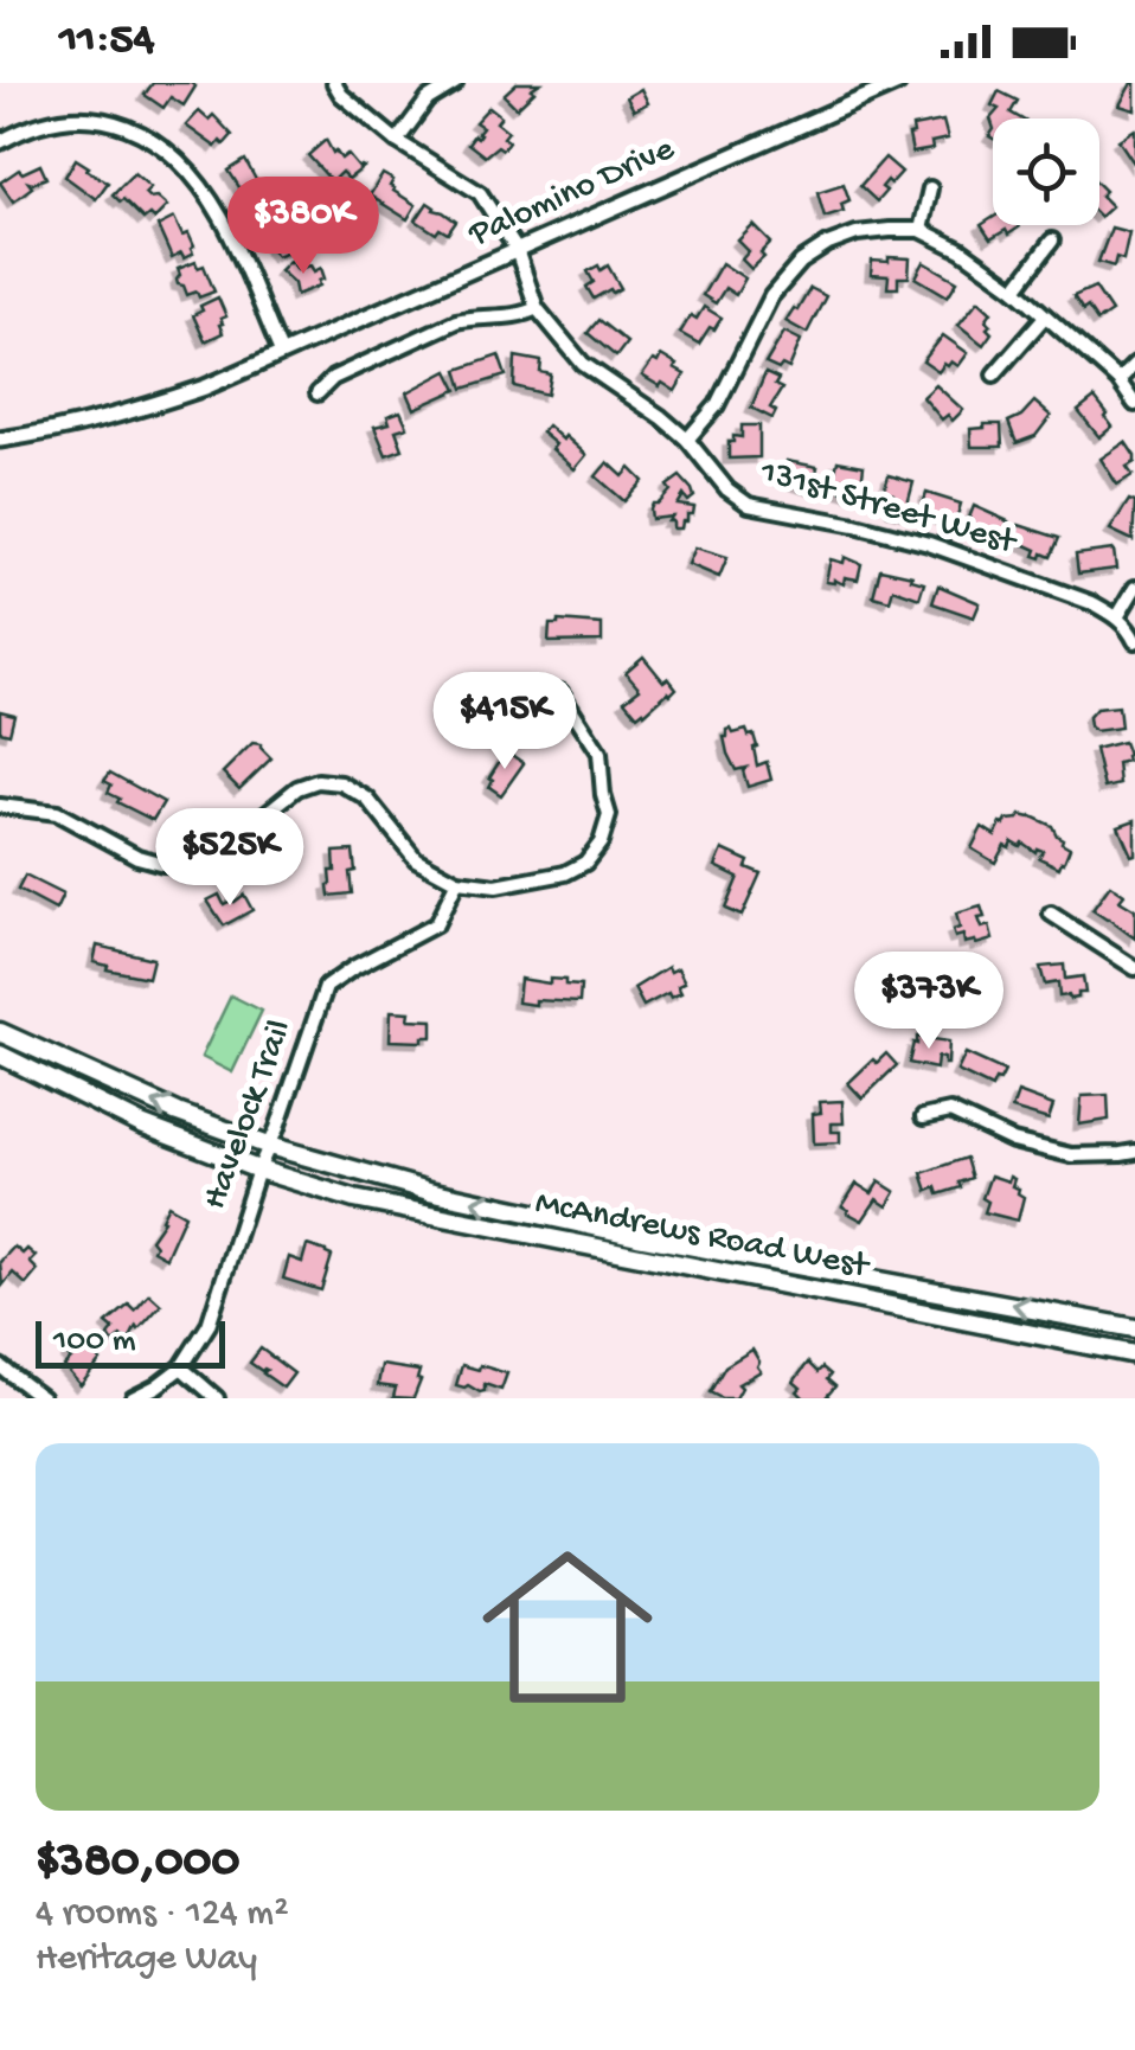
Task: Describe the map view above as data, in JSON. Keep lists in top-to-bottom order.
{
  "streets": {
    "main road": ["McAndrews Road West"],
    "street": ["Palomino Drive", "131st Street West", "Havelock Trail"]
  },
  "crossings": [
    ["Palomino Drive", "131st Street West"],
    ["Havelock Trail", "McAndrews Road West"]
  ],
  "scale_bar": "100 m",
  "page": {
    "status": "11:54",
    "price": [
      "$380K",
      "$415K",
      "$525K",
      "$373K"
    ],
    "scale": "100 m",
    "list": [
      {
        "name": "$380,000",
        "note": "4 rooms · 124 m² · Heritage Way"
      }
    ]
  }
}
